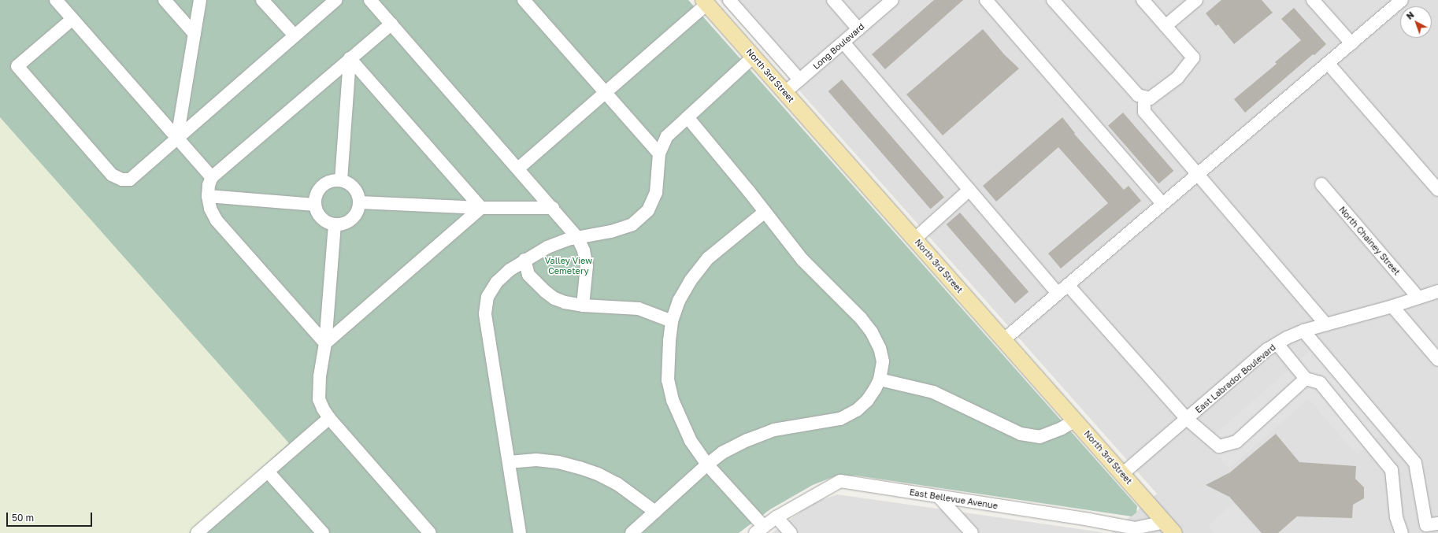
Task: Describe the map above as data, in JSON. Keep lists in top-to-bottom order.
{
  "streets": {
    "main road": ["North 3rd Street"],
    "street": [
      "Long Boulevard",
      "North Chainey Street",
      "East Labrador Boulevard",
      "East Bellevue Avenue"
    ]
  },
  "crossings": [
    ["Long Boulevard", "North 3rd Street"],
    ["North 3rd Street", "East Labrador Boulevard"],
    ["North 3rd Street", "East Bellevue Avenue"],
    ["North Chainey Street", "East Labrador Boulevard"]
  ],
  "parks": ["Valley View Cemetery"],
  "scale_bar": "50 m",
  "north": "top left"
}
